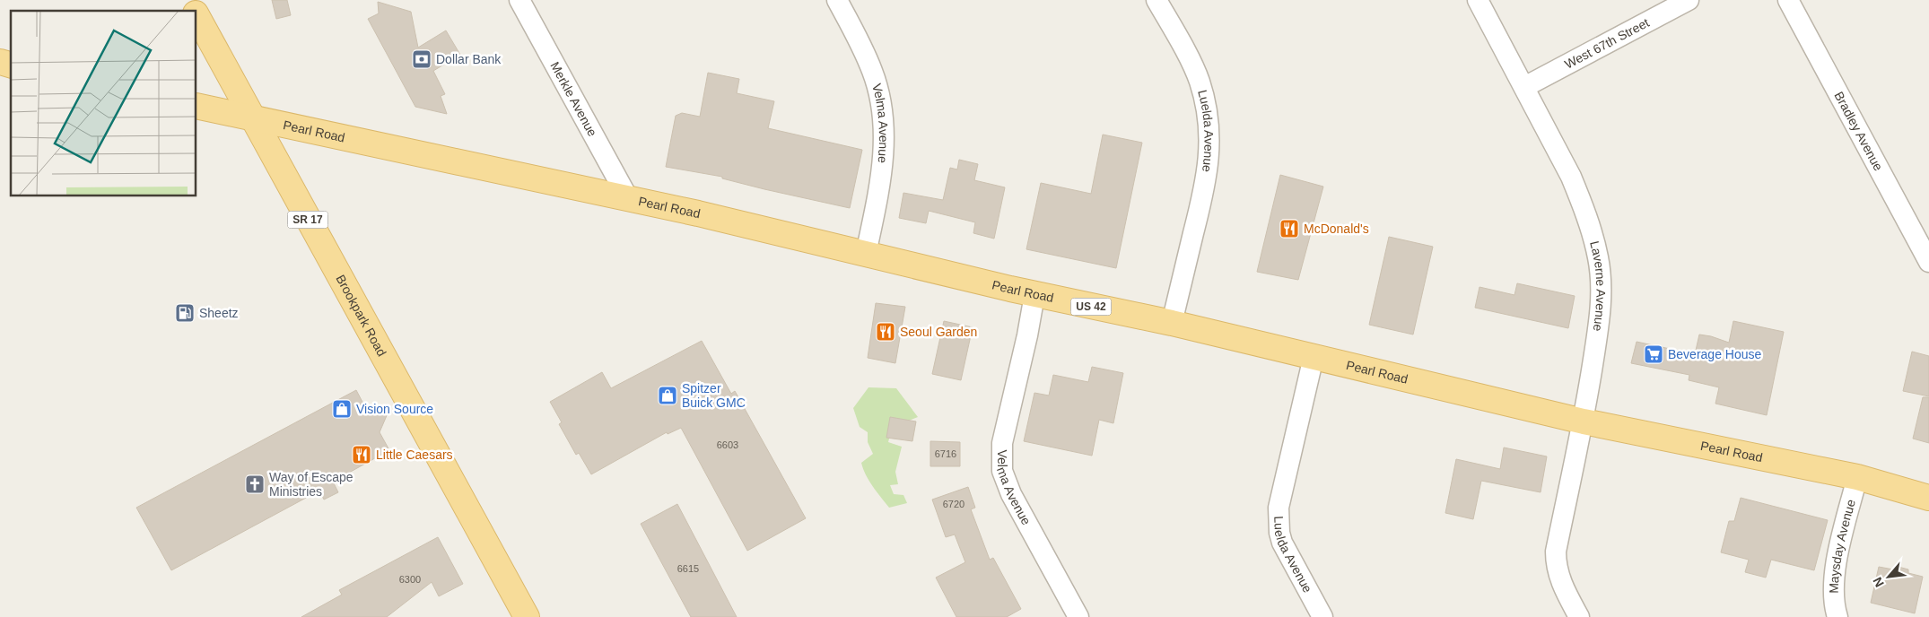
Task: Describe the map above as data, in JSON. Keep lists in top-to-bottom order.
{
  "streets": {
    "main road": [
      "Pearl Road",
      "SR 17",
      "US 42",
      "Brookpark Road"
    ],
    "street": [
      "West 67th Street",
      "Merkle Avenue",
      "Velma Avenue",
      "Luelda Avenue",
      "Bradley Avenue",
      "Laverne Avenue",
      "Maysday Avenue"
    ]
  },
  "crossings": [
    ["West 67th Street", "Laverne Avenue"],
    ["Merkle Avenue", "Pearl Road"],
    ["Velma Avenue", "Pearl Road"],
    ["Luelda Avenue", "Pearl Road"],
    ["Pearl Road", "Laverne Avenue"],
    ["Pearl Road", "Brookpark Road"],
    ["Pearl Road", "Maysday Avenue"]
  ],
  "places": {
    "bank": ["Dollar Bank"],
    "restaurant": ["McDonald's", "Seoul Garden", "Little Caesars"],
    "fuel station": ["Sheetz"],
    "supermarket": ["Beverage House"],
    "shop": ["Spitzer Buick GMC", "Vision Source"],
    "church": ["Way of Escape Ministries"]
  },
  "house_numbers": [
    "6603",
    "6716",
    "6720",
    "6615",
    "6300"
  ],
  "north": "bottom left"
}
